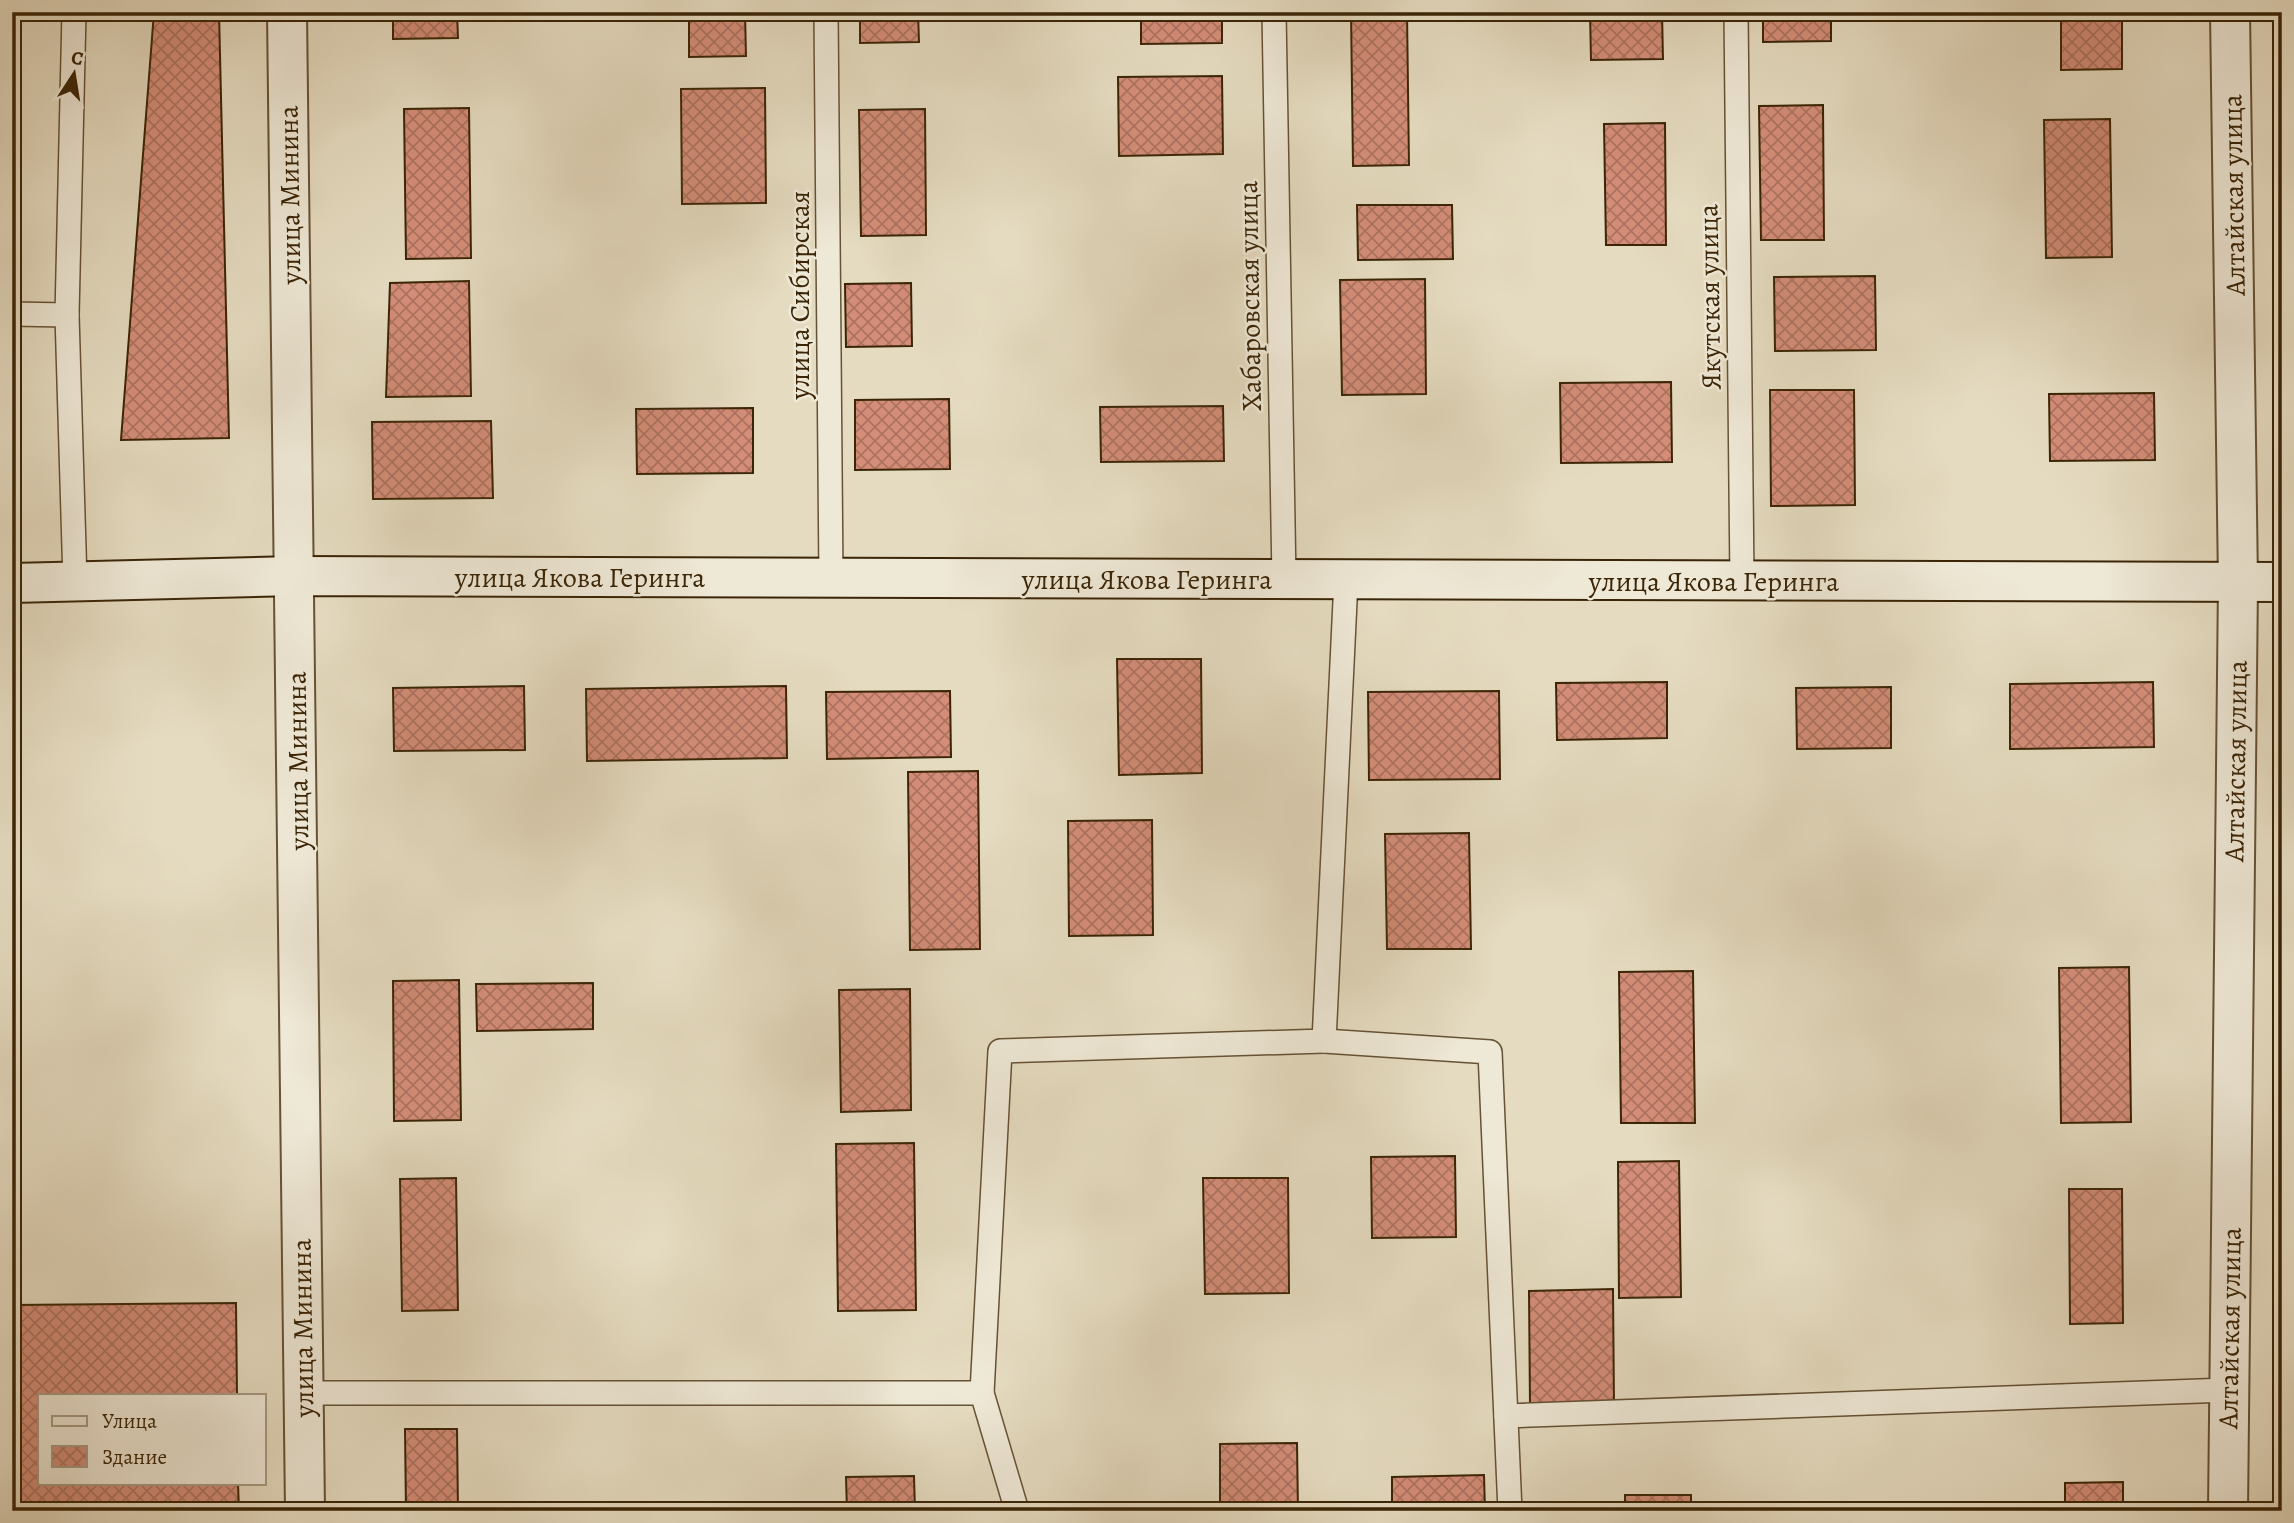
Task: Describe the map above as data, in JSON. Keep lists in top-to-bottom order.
{
  "streets": {
    "street": ["улица Минина", "Алтайская улица", "улица Якова Геринга"],
    "lane": ["улица Сибирская", "Хабаровская улица", "Якутская улица"]
  },
  "crossings": [
    ["улица Минина", "улица Якова Геринга"],
    ["Алтайская улица", "улица Якова Геринга"],
    ["улица Сибирская", "улица Якова Геринга"],
    ["Хабаровская улица", "улица Якова Геринга"],
    ["Якутская улица", "улица Якова Геринга"]
  ],
  "legend": ["Улица", "Здание"],
  "north": "top"
}
